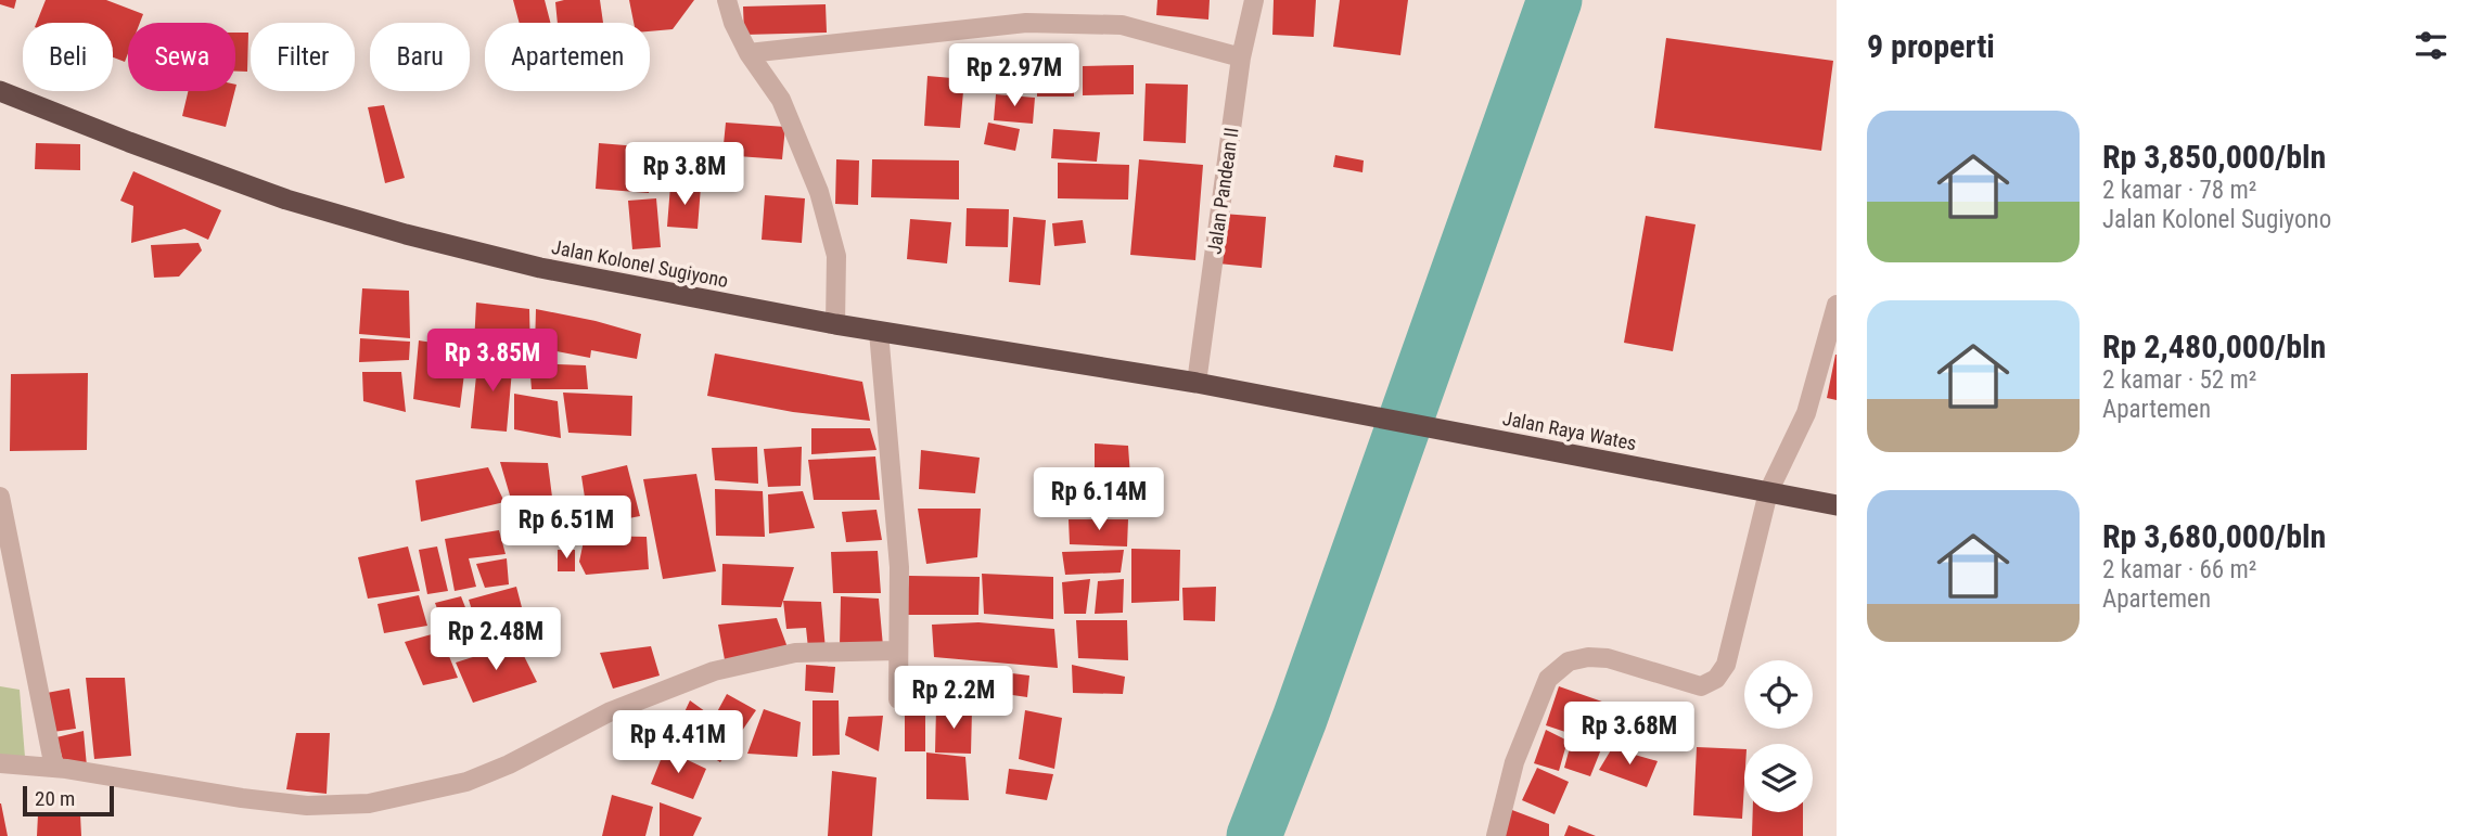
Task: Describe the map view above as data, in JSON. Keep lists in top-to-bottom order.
{
  "streets": {
    "highway": ["Jalan Kolonel Sugiyono", "Jalan Raya Wates"],
    "street": ["Jalan Pandean II"]
  },
  "crossings": [
    ["Jalan Pandean II", "Jalan Kolonel Sugiyono"],
    ["Jalan Kolonel Sugiyono", "Jalan Raya Wates"]
  ],
  "scale_bar": "20 m",
  "page": {
    "heading": "9 properti",
    "chip": [
      "Beli",
      "Sewa",
      "Filter",
      "Baru",
      "Apartemen"
    ],
    "price": [
      "Rp 2.97M",
      "Rp 3.8M",
      "Rp 3.85M",
      "Rp 6.14M",
      "Rp 6.51M",
      "Rp 2.48M",
      "Rp 2.2M",
      "Rp 3.68M",
      "Rp 4.41M"
    ],
    "list": [
      {
        "name": "Rp 3,850,000/bln",
        "note": "2 kamar · 78 m² · Jalan Kolonel Sugiyono"
      },
      {
        "name": "Rp 2,480,000/bln",
        "note": "2 kamar · 52 m² · Apartemen"
      },
      {
        "name": "Rp 3,680,000/bln",
        "note": "2 kamar · 66 m² · Apartemen"
      }
    ],
    "scale": "20 m"
  }
}
